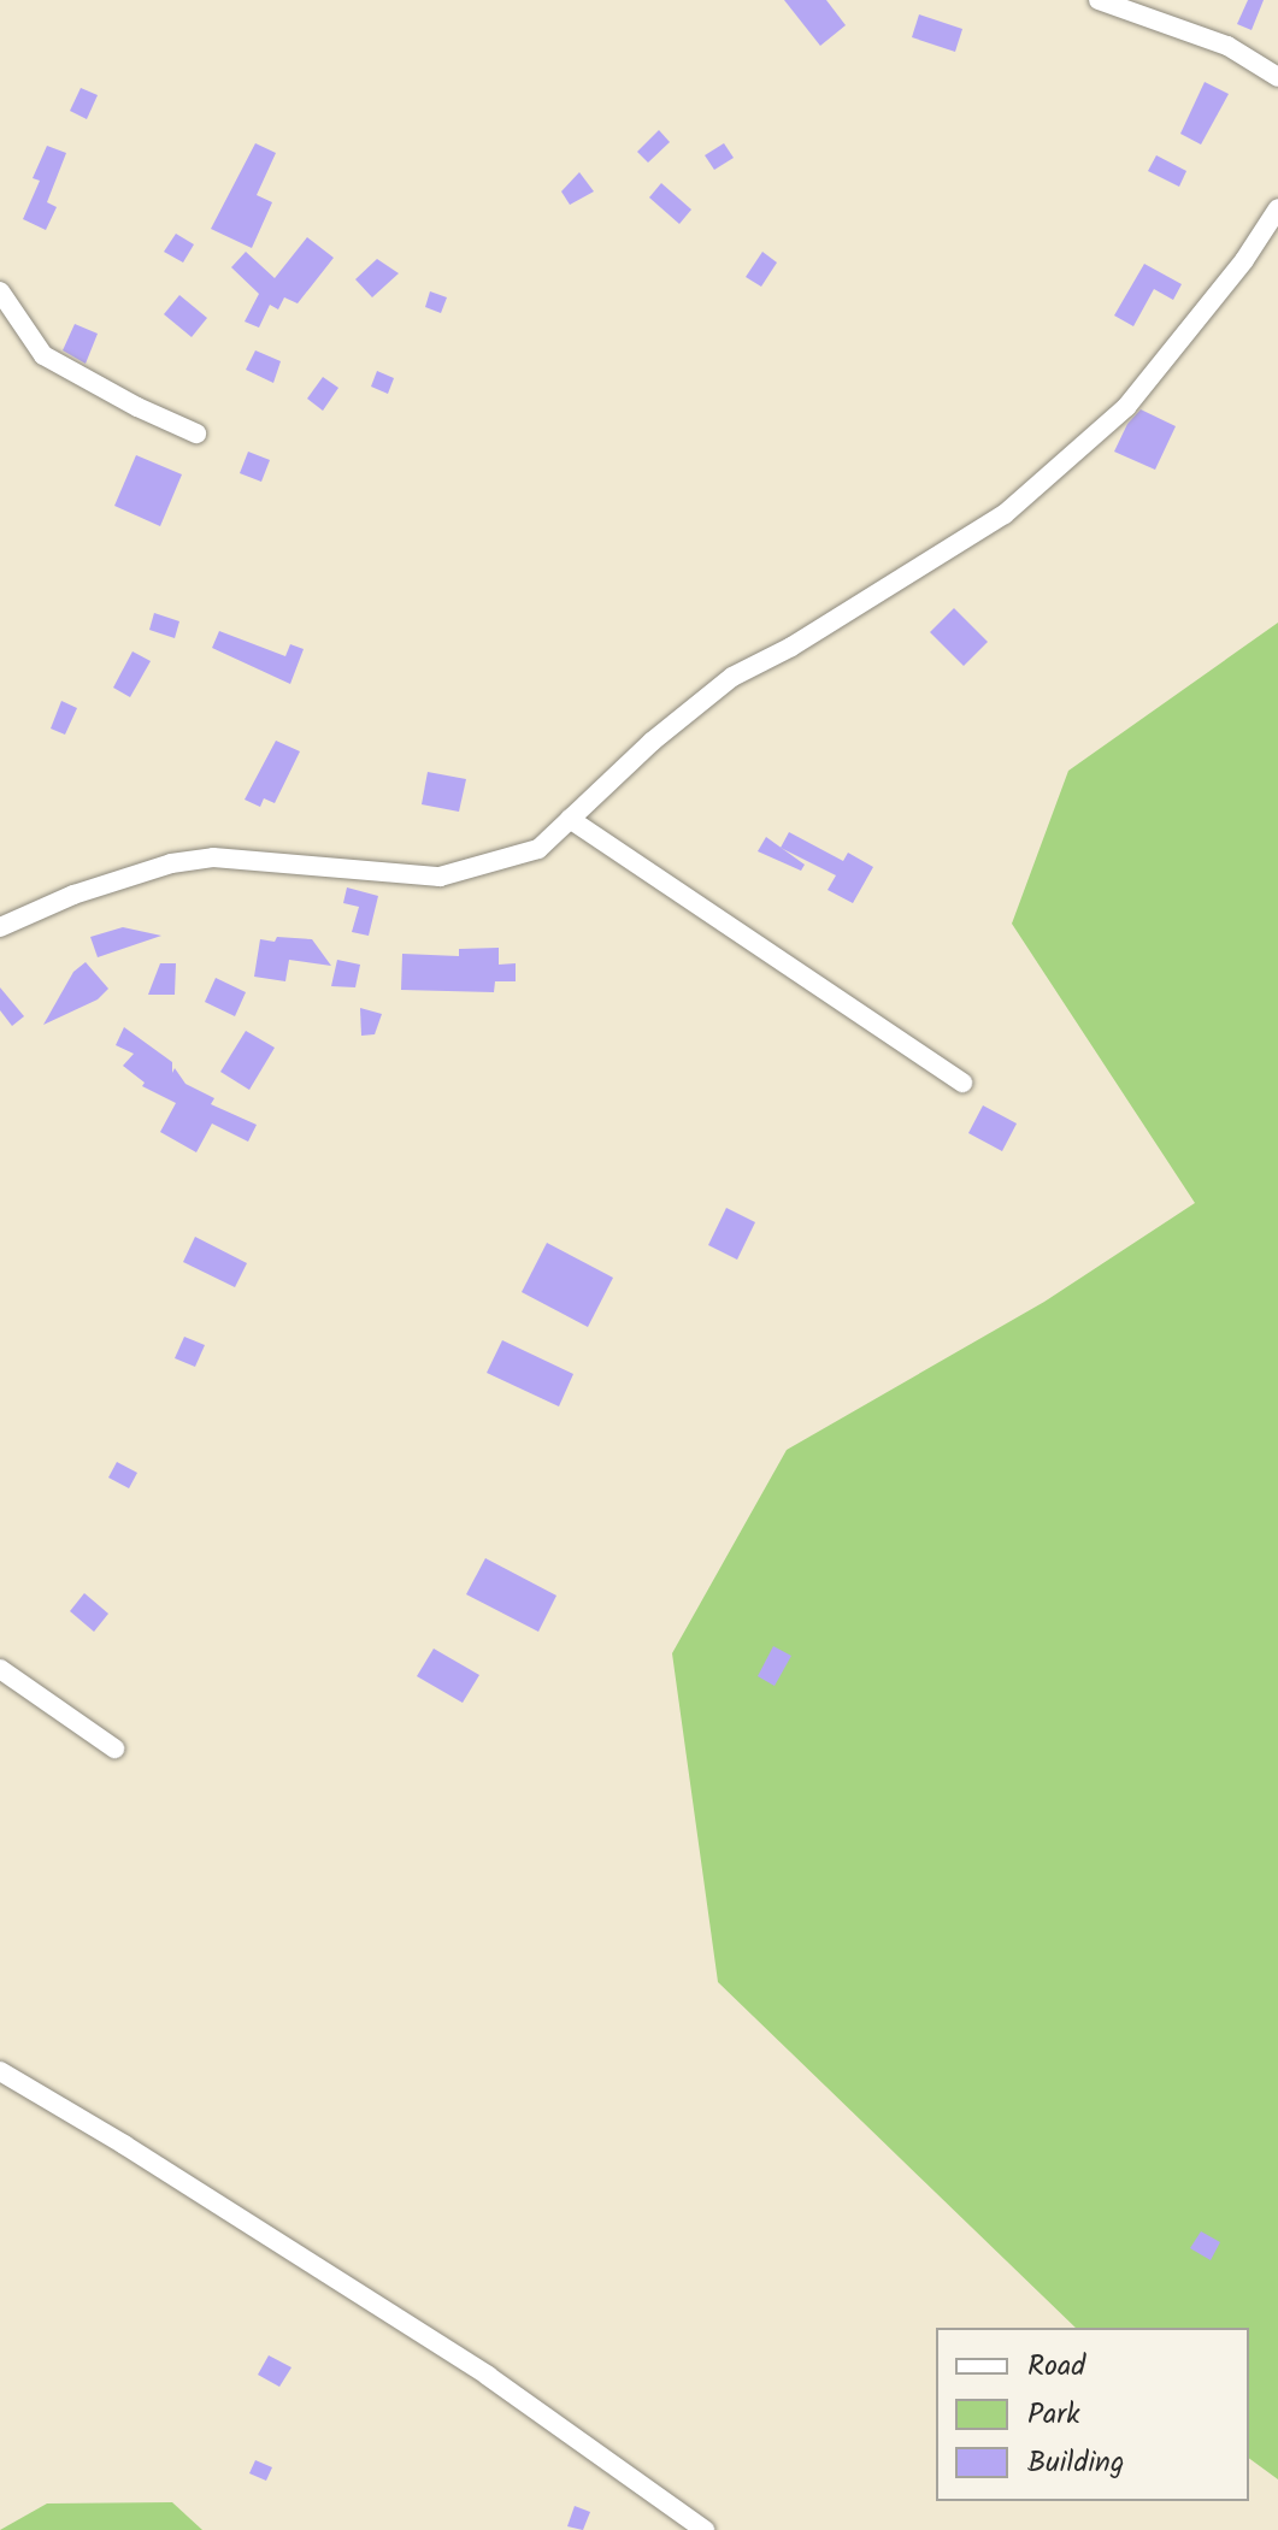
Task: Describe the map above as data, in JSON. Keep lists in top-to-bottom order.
{
  "legend": ["Road", "Park", "Building"]
}
